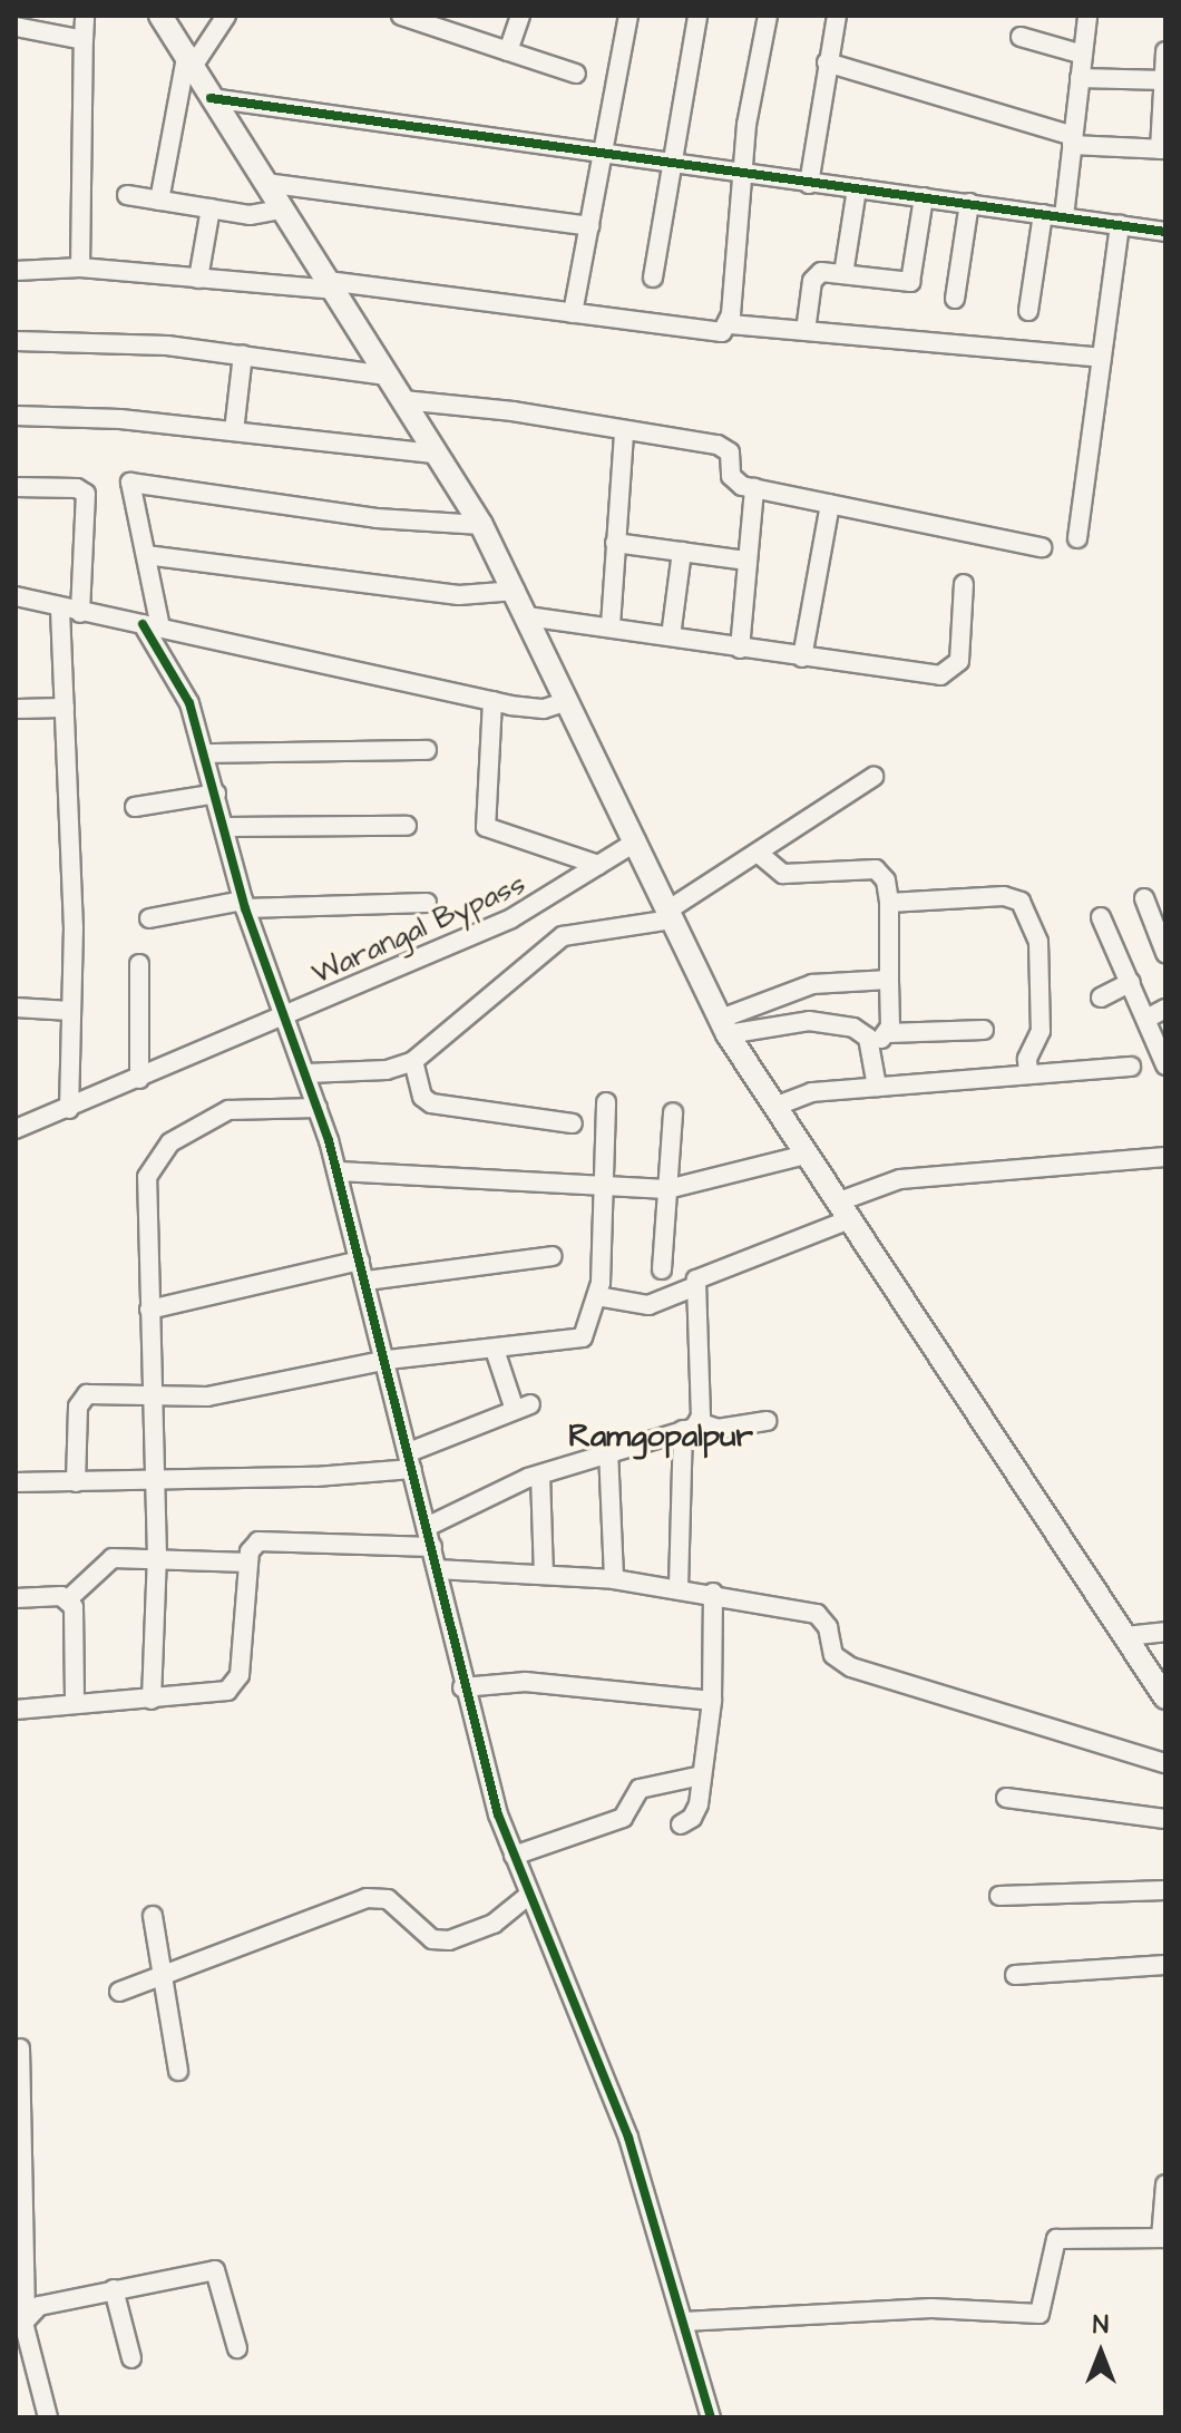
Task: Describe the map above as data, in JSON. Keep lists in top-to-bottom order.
{
  "streets": {
    "street": ["Warangal Bypass"]
  },
  "districts": ["Ramgopalpur"],
  "north": "top"
}
